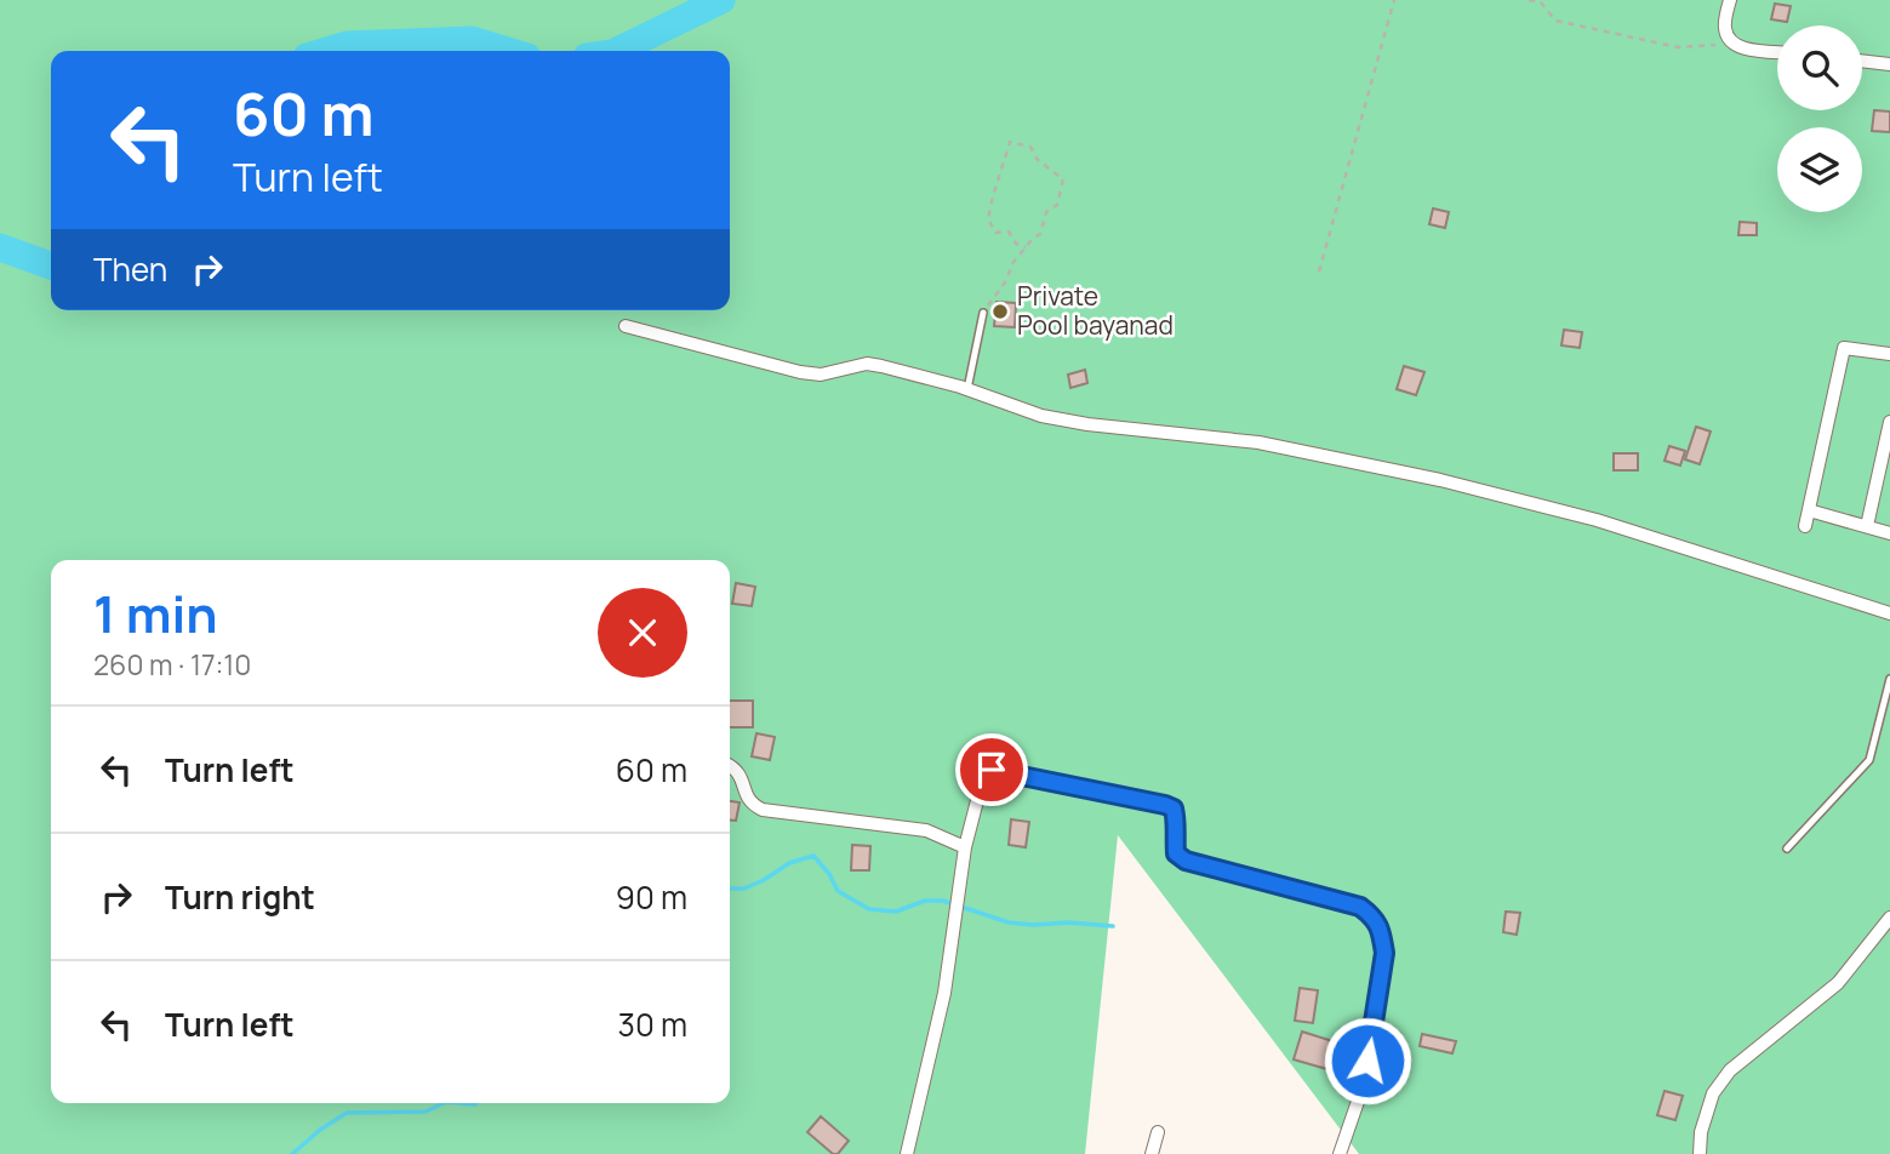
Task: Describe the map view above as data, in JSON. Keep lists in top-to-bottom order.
{
  "places": ["Private Pool bayanad"],
  "page": {
    "turn": ["60 m", "Turn left"],
    "then": "Then",
    "heading": ["1 min", "260 m · 17:10"],
    "list": [
      {
        "name": "Turn left",
        "value": "60 m"
      },
      {
        "name": "Turn right",
        "value": "90 m"
      },
      {
        "name": "Turn left",
        "value": "30 m"
      }
    ]
  }
}
